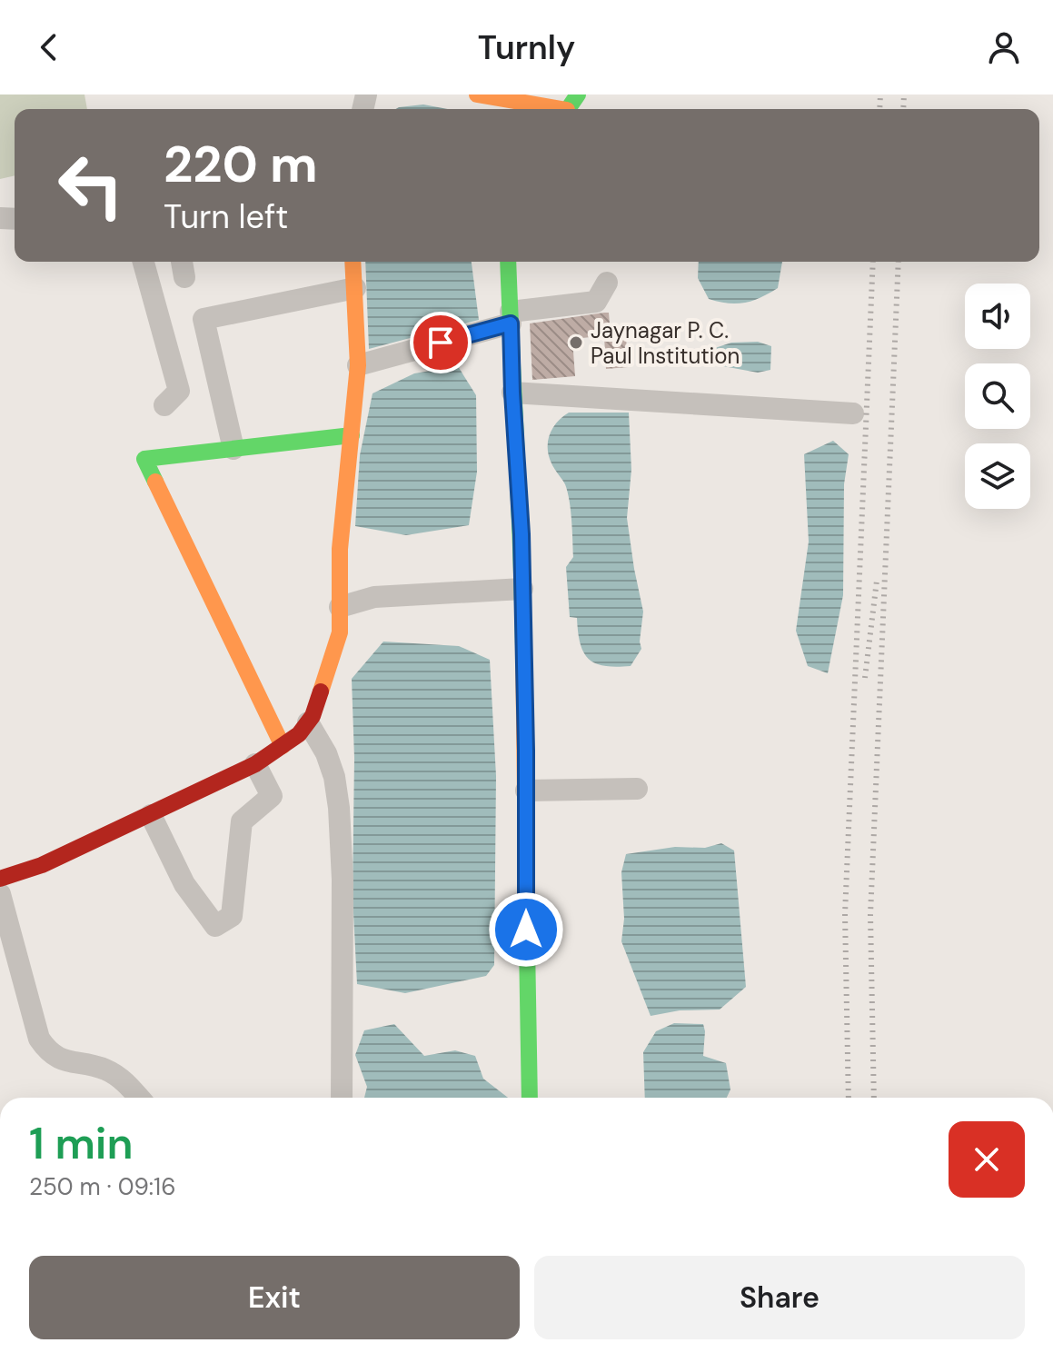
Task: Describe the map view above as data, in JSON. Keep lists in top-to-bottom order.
{
  "places": ["Jaynagar P. C. Paul Institution"],
  "page": {
    "header": "Turnly",
    "turn": ["220 m", "Turn left"],
    "heading": ["1 min", "250 m · 09:16"],
    "buttons": ["Exit", "Share"]
  }
}
